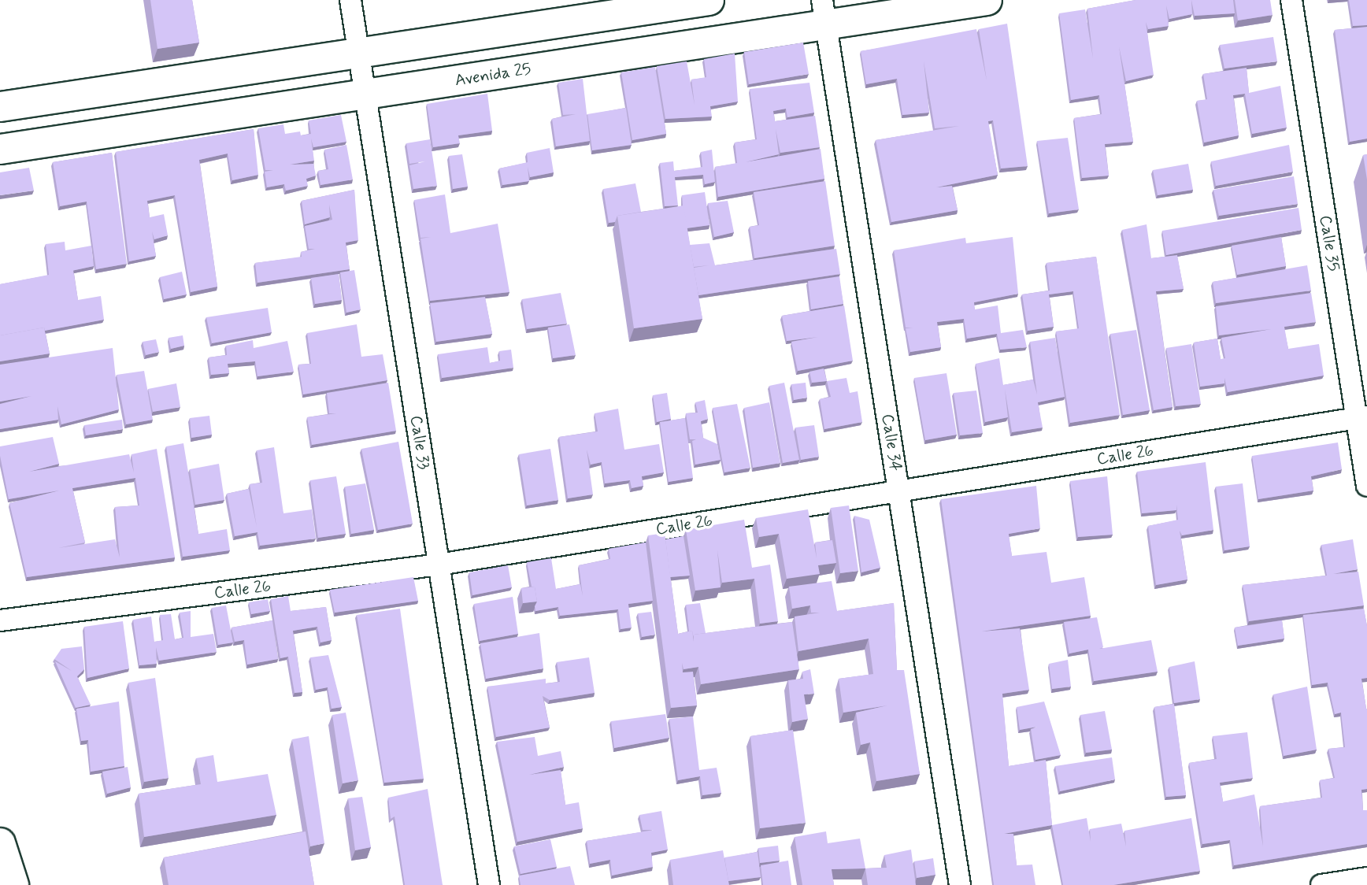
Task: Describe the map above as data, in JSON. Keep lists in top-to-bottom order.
{
  "streets": {
    "main road": ["Avenida 25"],
    "street": [
      "Calle 35",
      "Calle 33",
      "Calle 34",
      "Calle 26"
    ]
  },
  "crossings": [
    ["Avenida 25", "Calle 33"],
    ["Avenida 25", "Calle 34"],
    ["Calle 35", "Calle 26"],
    ["Calle 33", "Calle 26"],
    ["Calle 34", "Calle 26"]
  ]
}
